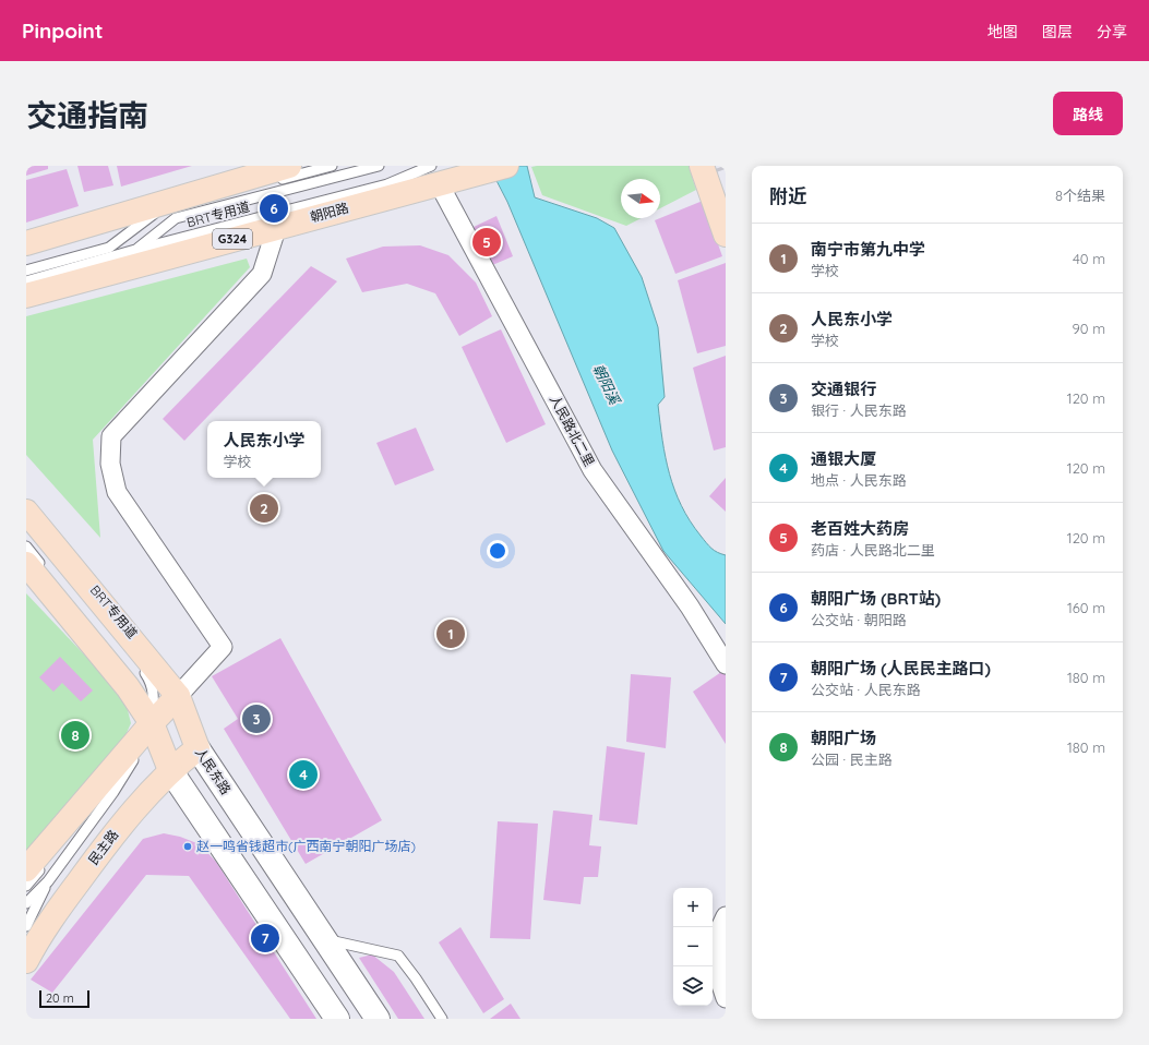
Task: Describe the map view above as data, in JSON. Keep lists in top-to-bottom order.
{
  "streets": {
    "main road": [
      "朝阳路",
      "G324",
      "人民东路",
      "民主路"
    ],
    "street": ["人民路北二里"],
    "lane": ["BRT专用道"]
  },
  "crossings": [
    ["朝阳路", "BRT专用道"],
    ["朝阳路", "人民路北二里"],
    ["BRT专用道", "人民路北二里"],
    ["人民东路", "民主路"]
  ],
  "water": ["朝阳溪"],
  "places": ["赵一鸣省钱超市(广西南宁朝阳广场店)"],
  "scale_bar": "20 m",
  "north": "right",
  "page": {
    "header": "Pinpoint",
    "nav": ["地图", "图层", "分享"],
    "title": "交通指南",
    "buttons": "路线",
    "heading": ["附近", "8个结果"],
    "pins": [
      "6",
      "5",
      "2",
      "1",
      "3",
      "8",
      "4",
      "7"
    ],
    "list": [
      {
        "mark": "1",
        "name": "南宁市第九中学",
        "note": "学校",
        "value": "40 m"
      },
      {
        "mark": "2",
        "name": "人民东小学",
        "note": "学校",
        "value": "90 m"
      },
      {
        "mark": "3",
        "name": "交通银行",
        "note": "银行 · 人民东路",
        "value": "120 m"
      },
      {
        "mark": "4",
        "name": "通银大厦",
        "note": "地点 · 人民东路",
        "value": "120 m"
      },
      {
        "mark": "5",
        "name": "老百姓大药房",
        "note": "药店 · 人民路北二里",
        "value": "120 m"
      },
      {
        "mark": "6",
        "name": "朝阳广场 (BRT站)",
        "note": "公交站 · 朝阳路",
        "value": "160 m"
      },
      {
        "mark": "7",
        "name": "朝阳广场 (人民民主路口)",
        "note": "公交站 · 人民东路",
        "value": "180 m"
      },
      {
        "mark": "8",
        "name": "朝阳广场",
        "note": "公园 · 民主路",
        "value": "180 m"
      }
    ],
    "popup": ["人民东小学", "学校"],
    "map_buttons": ["+", "−"],
    "scale": "20 m"
  }
}
